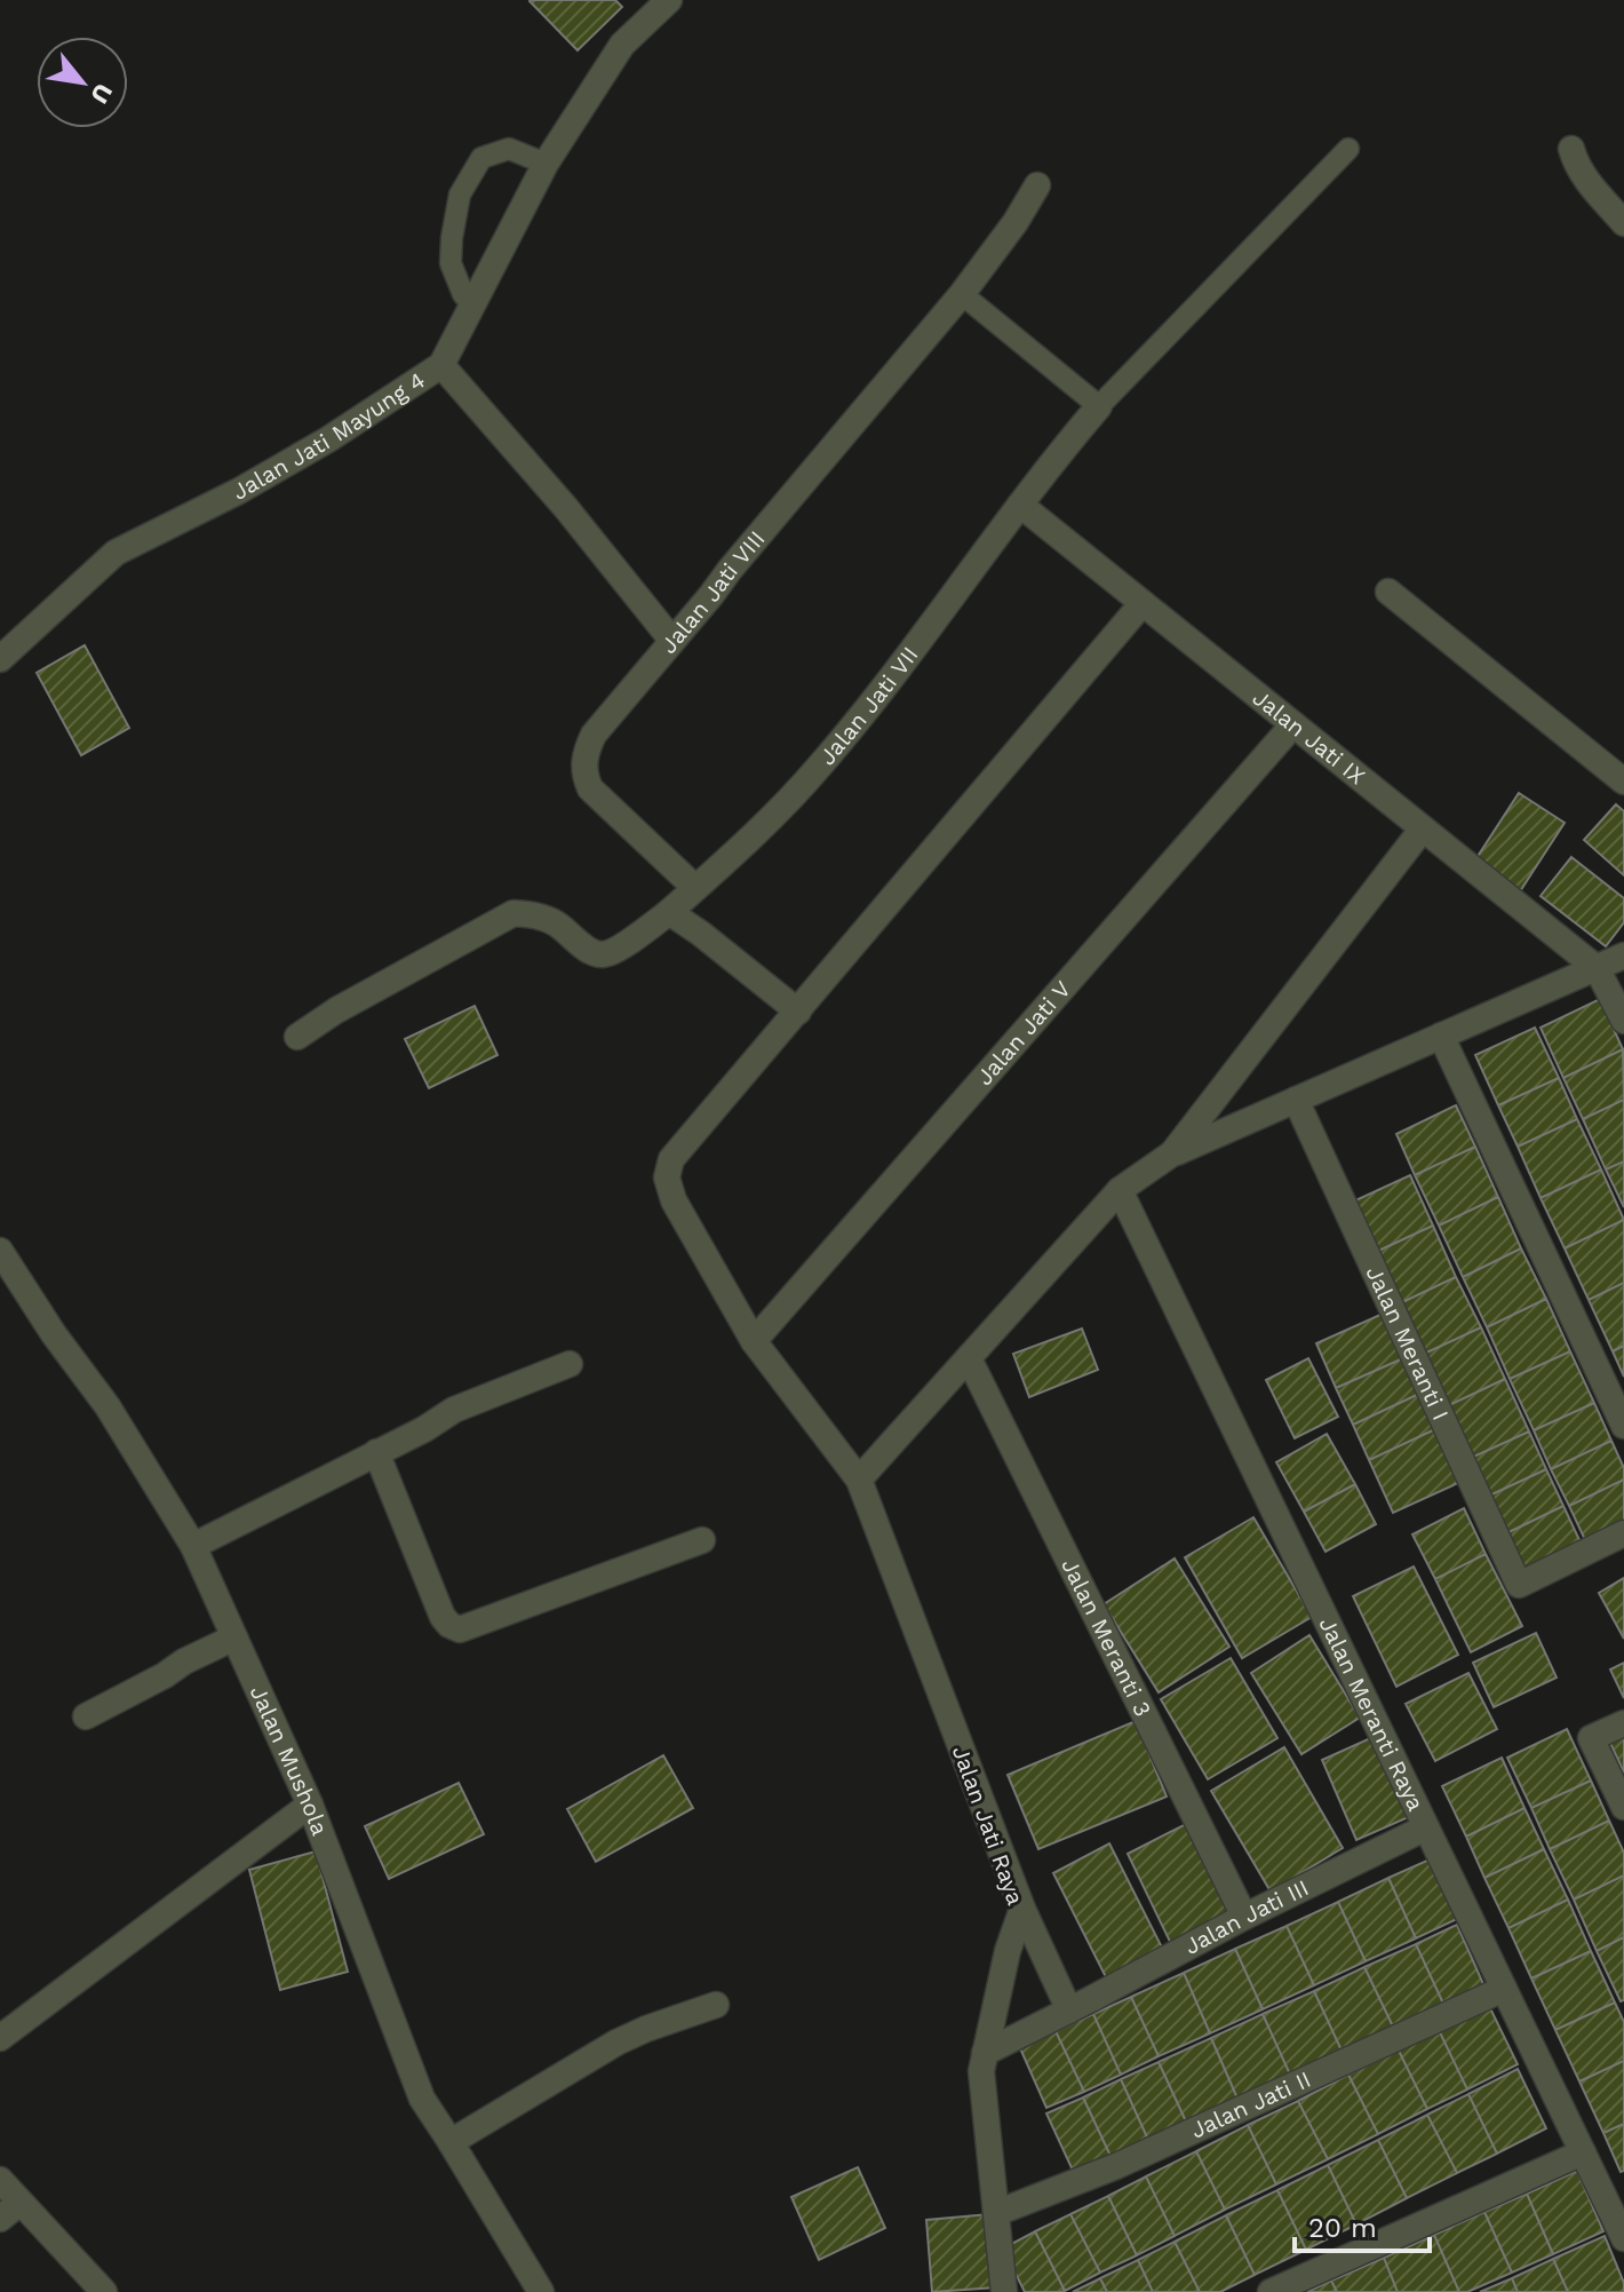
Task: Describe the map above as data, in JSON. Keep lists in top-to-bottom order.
{
  "streets": {
    "street": [
      "Jalan Jati Mayung 4",
      "Jalan Jati VIII",
      "Jalan Jati VII",
      "Jalan Jati IX",
      "Jalan Jati V",
      "Jalan Meranti I",
      "Jalan Meranti 3",
      "Jalan Meranti Raya",
      "Jalan Mushola",
      "Jalan Jati Raya",
      "Jalan Jati III",
      "Jalan Jati II"
    ]
  },
  "crossings": [
    ["Jalan Jati VIII", "Jalan Jati VII"],
    ["Jalan Jati VII", "Jalan Jati IX"],
    ["Jalan Jati IX", "Jalan Jati V"],
    ["Jalan Jati IX", "Jalan Jati Raya"],
    ["Jalan Jati V", "Jalan Jati Raya"],
    ["Jalan Meranti 3", "Jalan Jati III"],
    ["Jalan Meranti Raya", "Jalan Jati III"],
    ["Jalan Meranti Raya", "Jalan Jati II"],
    ["Jalan Jati Raya", "Jalan Jati III"],
    ["Jalan Jati Raya", "Jalan Jati II"]
  ],
  "scale_bar": "20 m",
  "north": "bottom right"
}
